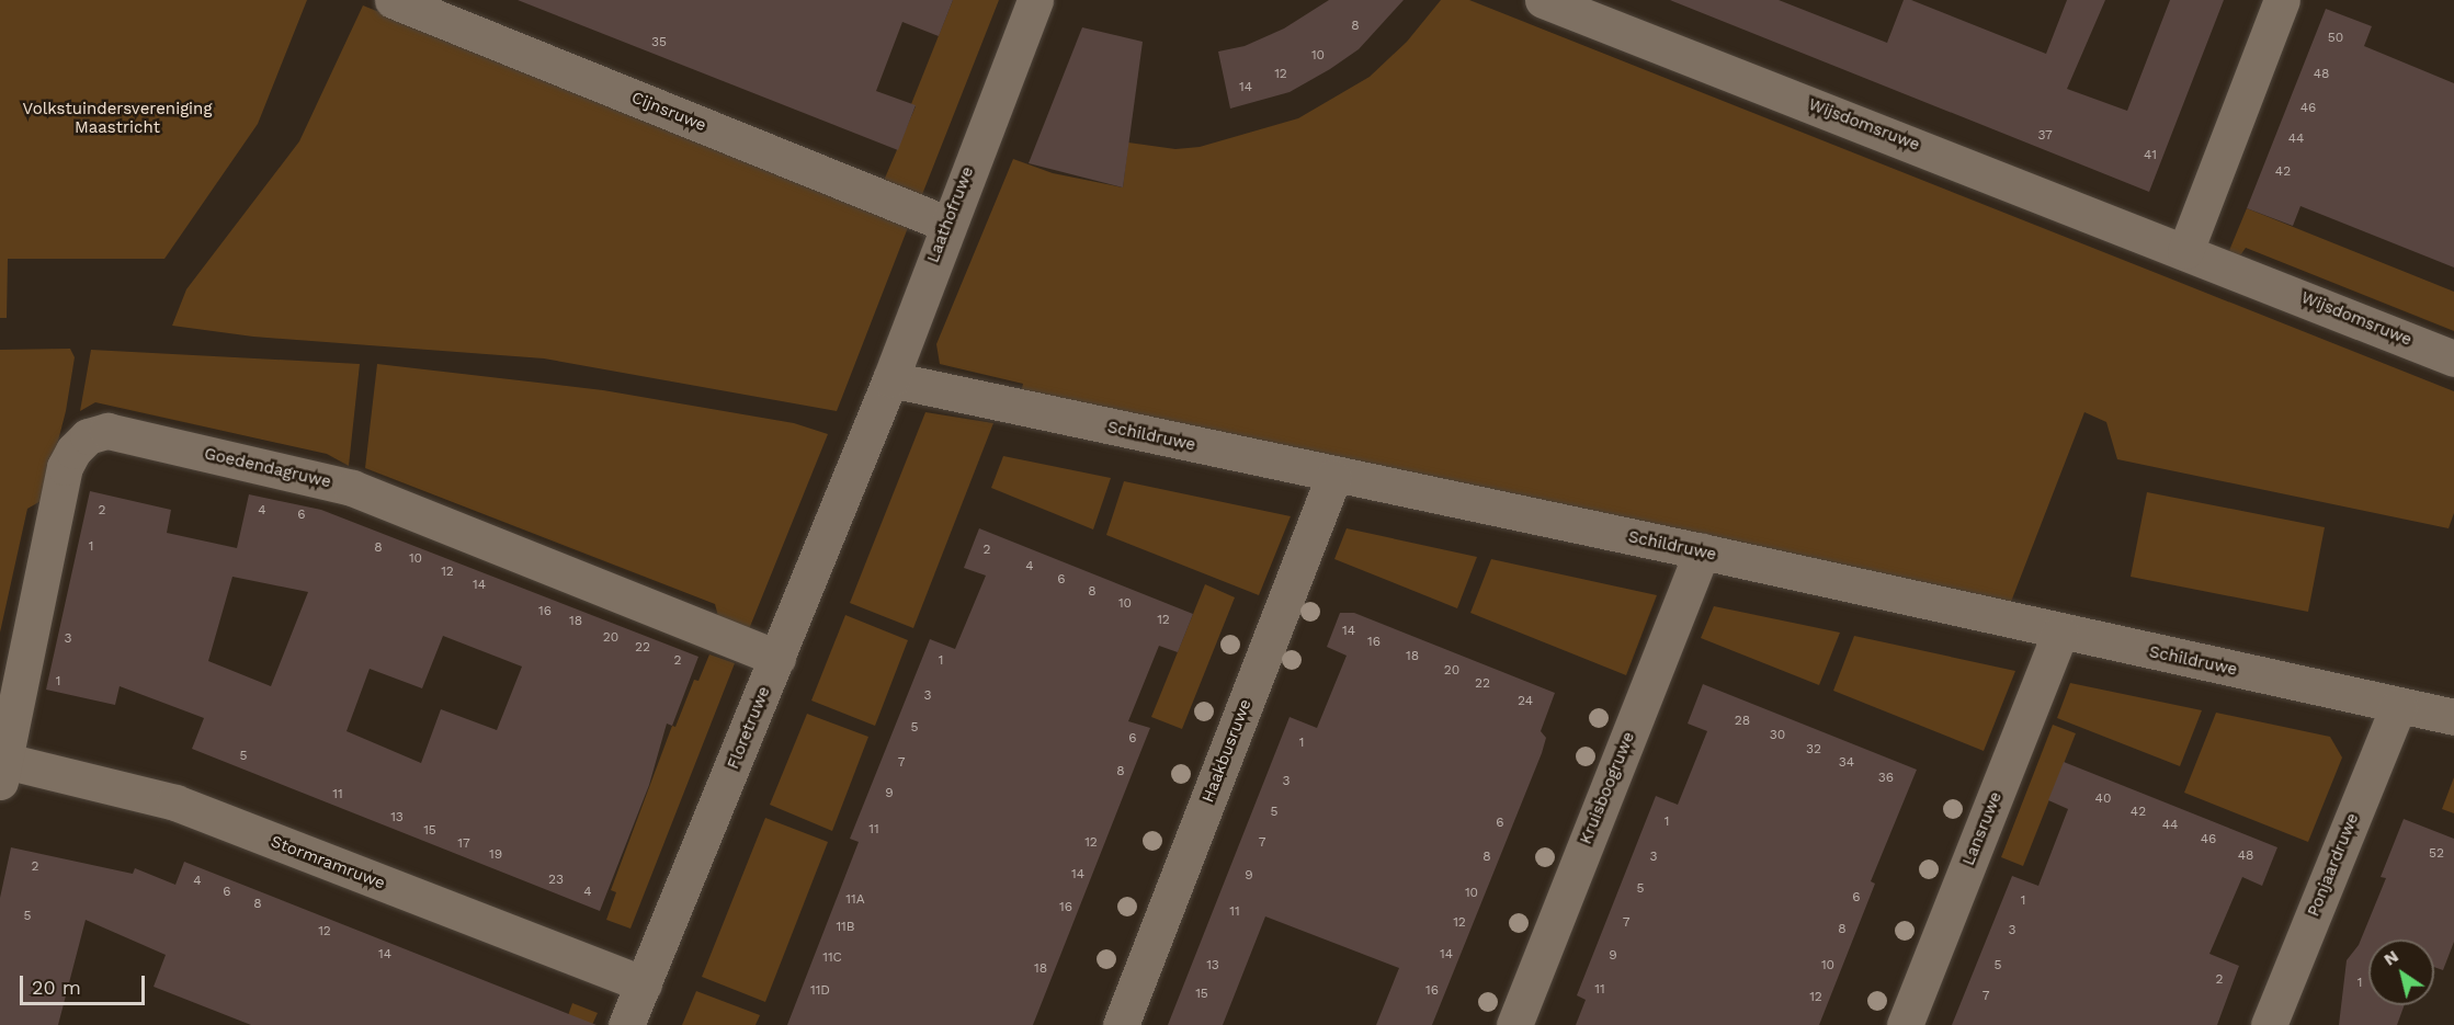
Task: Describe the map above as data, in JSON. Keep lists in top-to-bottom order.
{
  "streets": {
    "street": [
      "Cijnsruwe",
      "Wijsdomsruwe",
      "Laathofruwe",
      "Schildruwe",
      "Goedendagruwe",
      "Floretruwe",
      "Haakbusruwe",
      "Kruisboogruwe",
      "Lansruwe",
      "Stormramruwe",
      "Ponjaardruwe"
    ]
  },
  "crossings": [
    ["Cijnsruwe", "Laathofruwe"],
    ["Laathofruwe", "Schildruwe"],
    ["Laathofruwe", "Floretruwe"],
    ["Schildruwe", "Haakbusruwe"],
    ["Schildruwe", "Kruisboogruwe"],
    ["Schildruwe", "Lansruwe"],
    ["Schildruwe", "Ponjaardruwe"],
    ["Goedendagruwe", "Floretruwe"],
    ["Goedendagruwe", "Stormramruwe"],
    ["Floretruwe", "Stormramruwe"]
  ],
  "parks": ["Volkstuindersvereniging Maastricht"],
  "house_numbers": [
    "8",
    "50",
    "35",
    "10",
    "12",
    "48",
    "14",
    "46",
    "37",
    "44",
    "41",
    "42",
    "2",
    "4",
    "6",
    "1",
    "8",
    "2",
    "10",
    "4",
    "12",
    "6",
    "14",
    "8",
    "10",
    "16",
    "12",
    "18",
    "14",
    "20",
    "3",
    "16",
    "22",
    "18",
    "2",
    "1",
    "20",
    "1",
    "22",
    "3",
    "24",
    "28",
    "5",
    "30",
    "6",
    "1",
    "32",
    "5",
    "7",
    "34",
    "8",
    "36",
    "3",
    "9",
    "11",
    "40",
    "5",
    "42",
    "13",
    "1",
    "6",
    "44",
    "11",
    "15",
    "46",
    "12",
    "7",
    "17",
    "52",
    "19",
    "48",
    "8",
    "3",
    "2",
    "14",
    "9",
    "23",
    "4",
    "5",
    "6",
    "4",
    "10",
    "6",
    "11A",
    "1",
    "8",
    "16",
    "11",
    "5",
    "12",
    "7",
    "11B",
    "8",
    "3",
    "12",
    "14",
    "14",
    "9",
    "11C",
    "13",
    "10",
    "5",
    "18",
    "2",
    "1",
    "11",
    "11D",
    "16",
    "15",
    "7",
    "12"
  ],
  "scale_bar": "20 m",
  "north": "top left"
}
